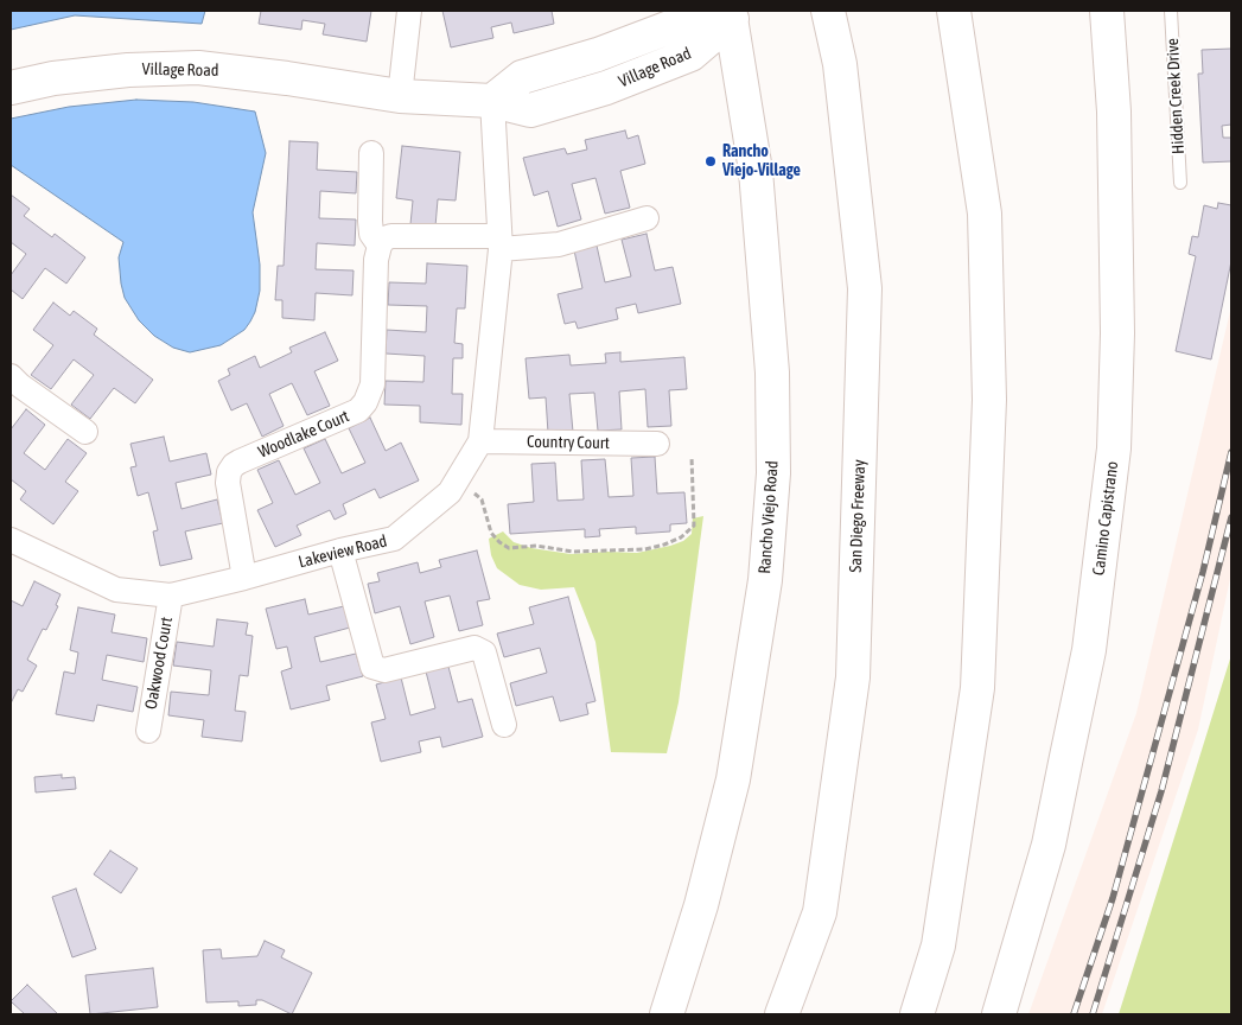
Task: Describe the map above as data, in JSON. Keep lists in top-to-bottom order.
{
  "streets": {
    "main road": [
      "Village Road",
      "San Diego Freeway",
      "Rancho Viejo Road",
      "Camino Capistrano"
    ],
    "street": [
      "Woodlake Court",
      "Country Court",
      "Lakeview Road",
      "Oakwood Court"
    ],
    "lane": ["Hidden Creek Drive"]
  },
  "crossings": [
    ["Village Road", "Rancho Viejo Road"],
    ["Village Road", "Lakeview Road"],
    ["Woodlake Court", "Lakeview Road"],
    ["Country Court", "Lakeview Road"],
    ["Lakeview Road", "Oakwood Court"]
  ],
  "places": ["Rancho Viejo-Village"]
}
